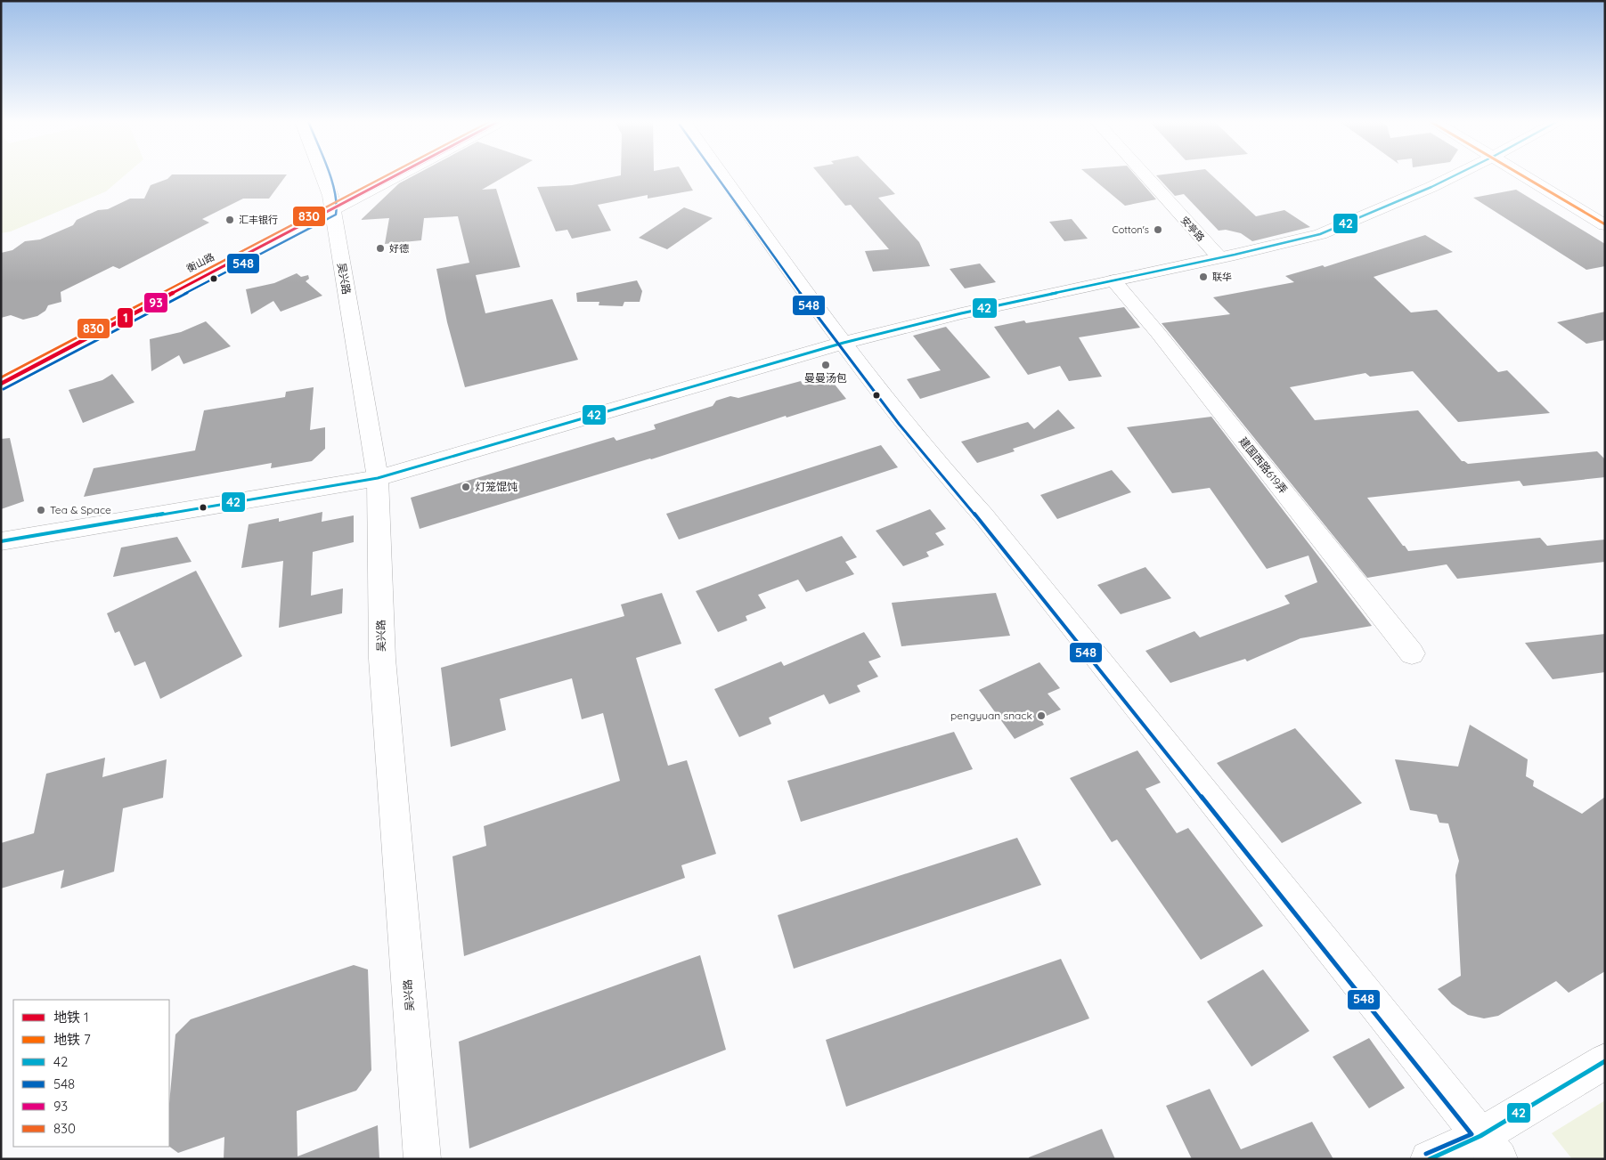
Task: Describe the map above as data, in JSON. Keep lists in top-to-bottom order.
{
  "streets": {
    "street": [
      "安亭路",
      "衡山路",
      "吴兴路",
      "建国西路619弄"
    ]
  },
  "crossings": [
    ["衡山路", "吴兴路"]
  ],
  "places": [
    "汇丰银行",
    "Cotton's",
    "好德",
    "联华",
    "曼曼汤包",
    "灯笼馄饨",
    "Tea & Space",
    "pengyuan snack"
  ],
  "lines": [
    "metro line 1",
    "metro line 7",
    "transit line 42",
    "transit line 548",
    "transit line 93",
    "transit line 830"
  ],
  "legend": [
    "地铁 1",
    "地铁 7",
    "42",
    "548",
    "93",
    "830"
  ]
}
